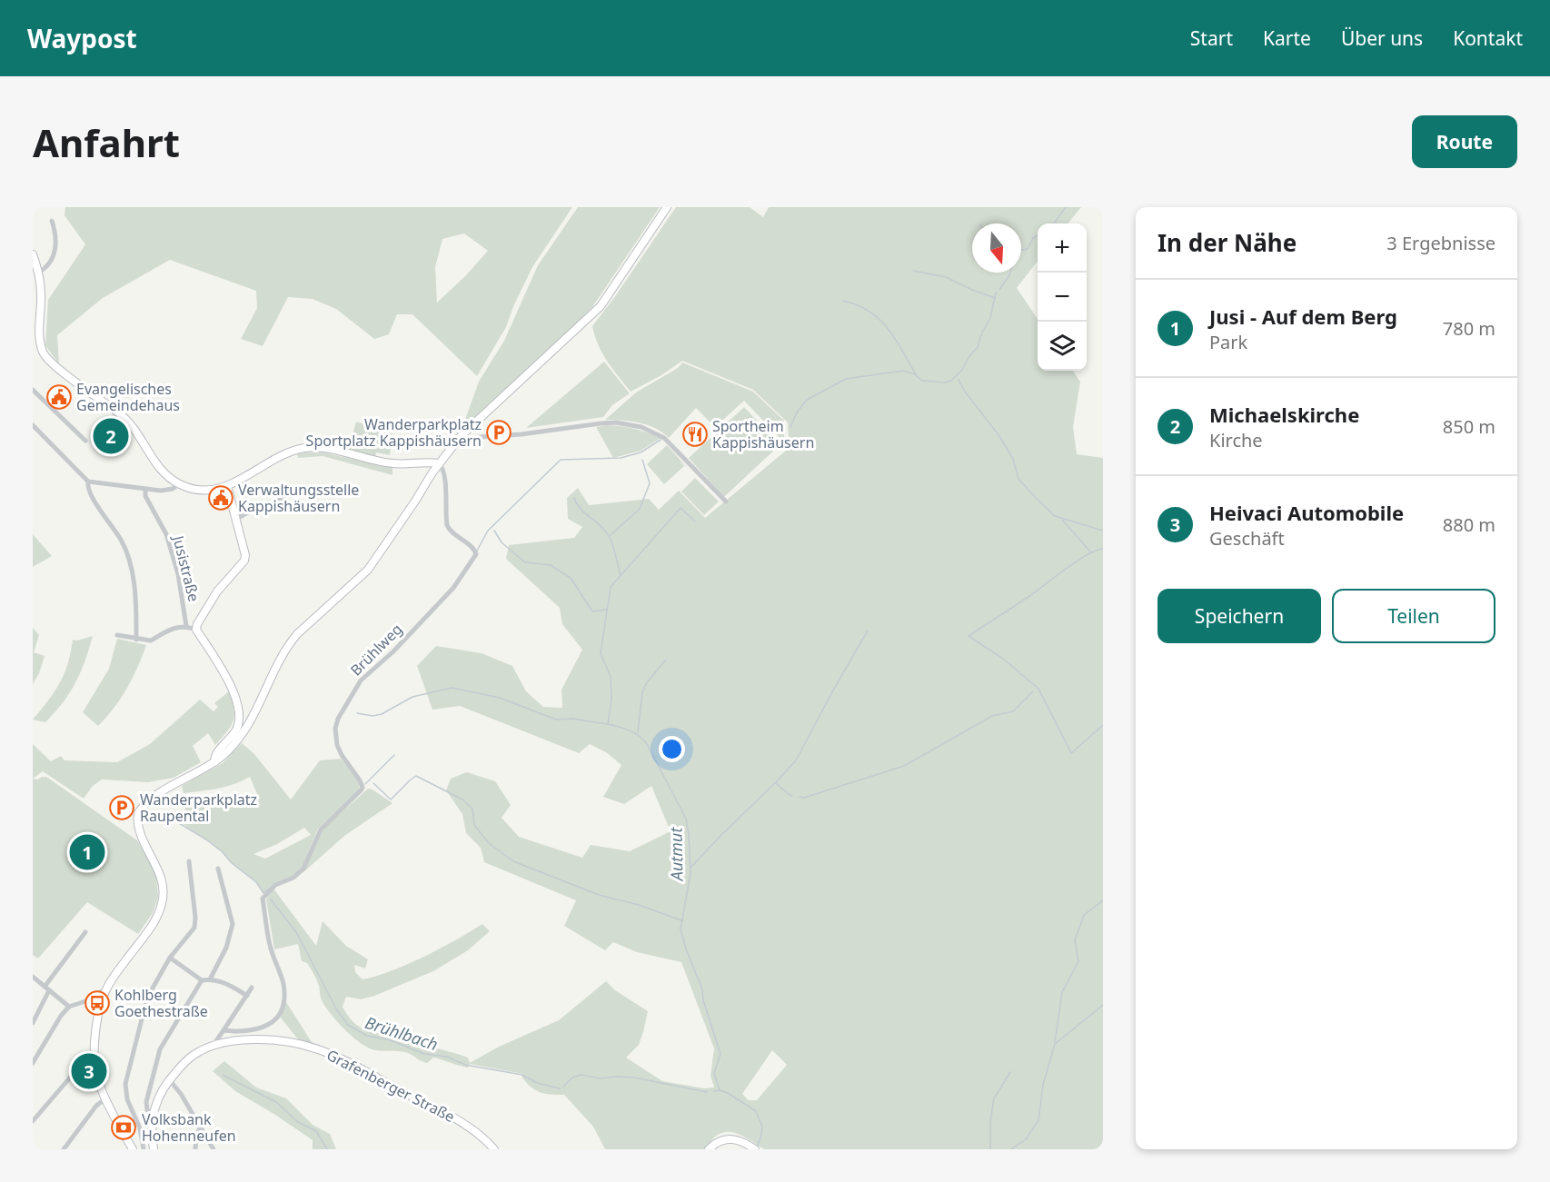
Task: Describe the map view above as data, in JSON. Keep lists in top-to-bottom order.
{
  "streets": {
    "street": ["Jusistraße", "Brühlweg", "Grafenberger Straße"]
  },
  "water": ["Autmut", "Brühlbach"],
  "places": {
    "public building": ["Evangelisches Gemeindehaus", "Verwaltungsstelle Kappishäusern"],
    "parking": ["Wanderparkplatz Sportplatz Kappishäusern", "Wanderparkplatz Raupental"],
    "restaurant": ["Sportheim Kappishäusern"],
    "bus stop": ["Kohlberg Goethestraße"],
    "bank": ["Volksbank Hohenneufen"]
  },
  "north": "bottom",
  "page": {
    "header": "Waypost",
    "nav": [
      "Start",
      "Karte",
      "Über uns",
      "Kontakt"
    ],
    "buttons": [
      "Route",
      ["Speichern", "Teilen"]
    ],
    "title": "Anfahrt",
    "heading": ["In der Nähe", "3 Ergebnisse"],
    "map_buttons": ["+", "−"],
    "list": [
      {
        "mark": "1",
        "name": "Jusi - Auf dem Berg",
        "note": "Park",
        "value": "780 m"
      },
      {
        "mark": "2",
        "name": "Michaelskirche",
        "note": "Kirche",
        "value": "850 m"
      },
      {
        "mark": "3",
        "name": "Heivaci Automobile",
        "note": "Geschäft",
        "value": "880 m"
      }
    ],
    "pins": ["2", "1", "3"]
  }
}
